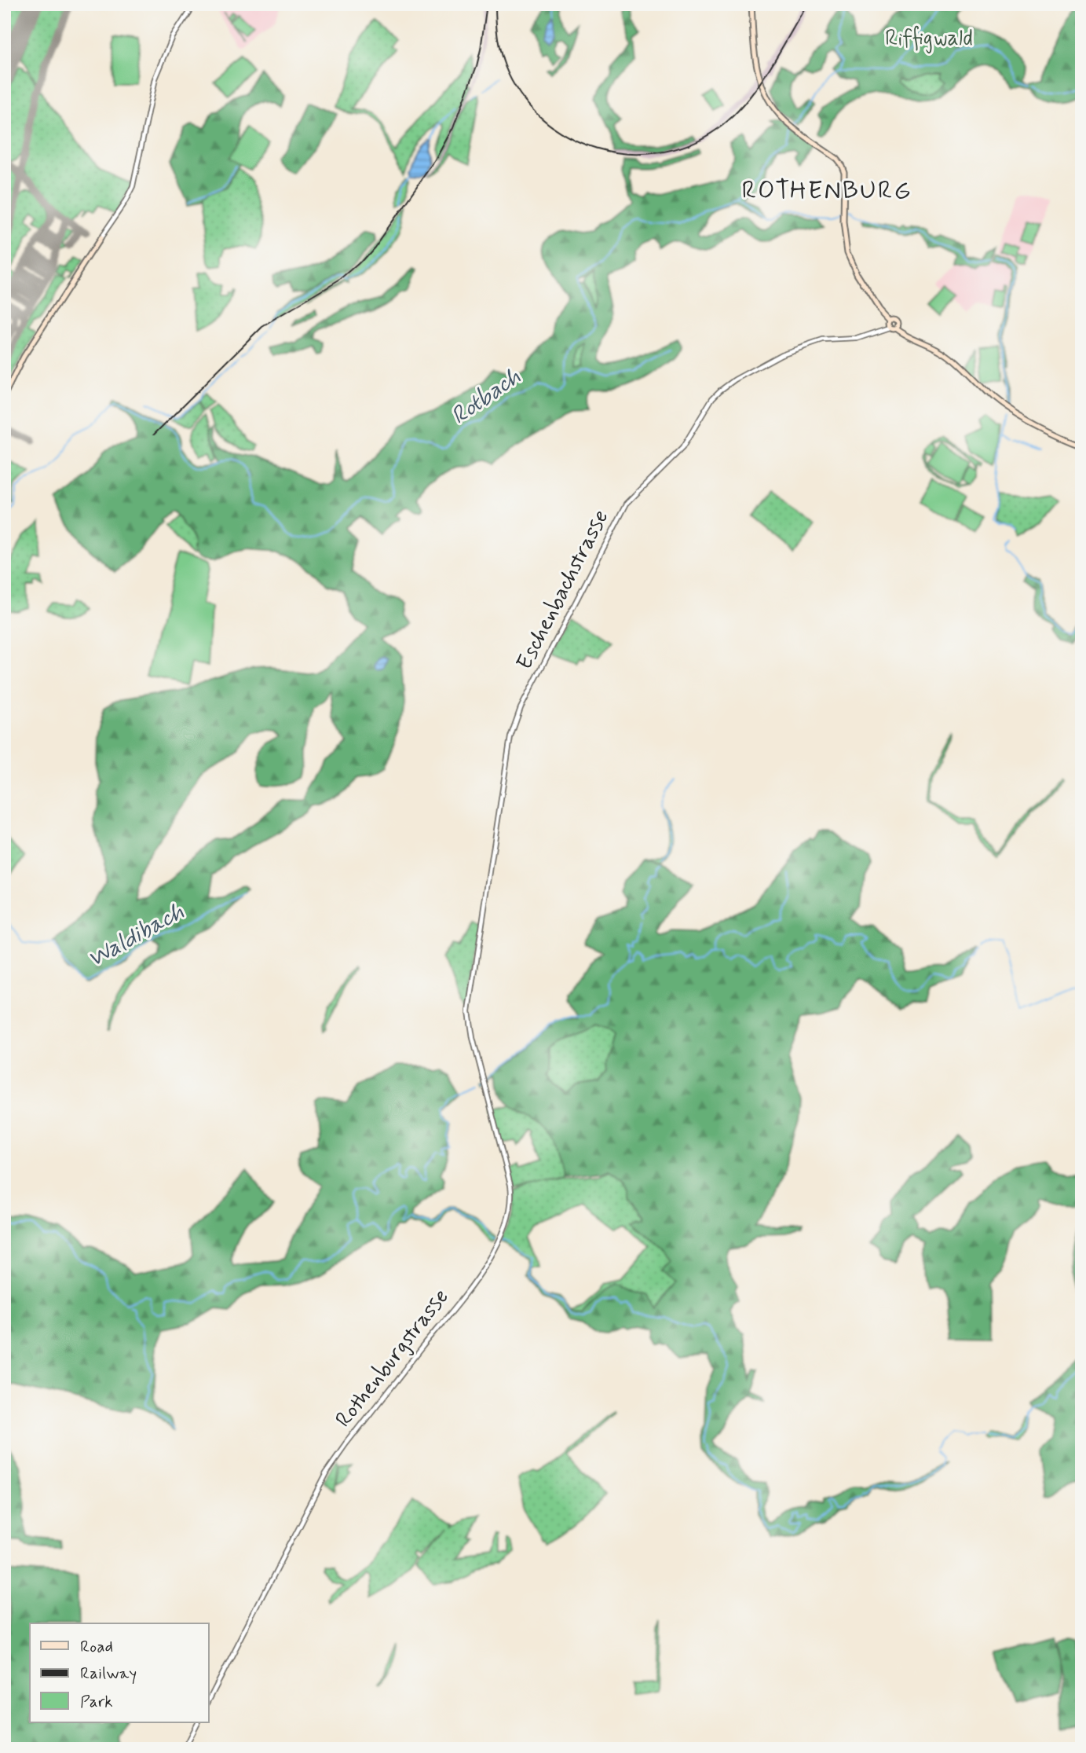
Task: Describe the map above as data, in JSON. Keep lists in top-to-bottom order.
{
  "streets": {
    "street": ["Eschenbachstrasse", "Rothenburgstrasse"]
  },
  "crossings": [
    ["Eschenbachstrasse", "Rothenburgstrasse"]
  ],
  "districts": ["ROTHENBURG"],
  "water": ["Rotbach", "Waldibach"],
  "parks": ["Riffigwald"],
  "legend": ["Road", "Railway", "Park"]
}
